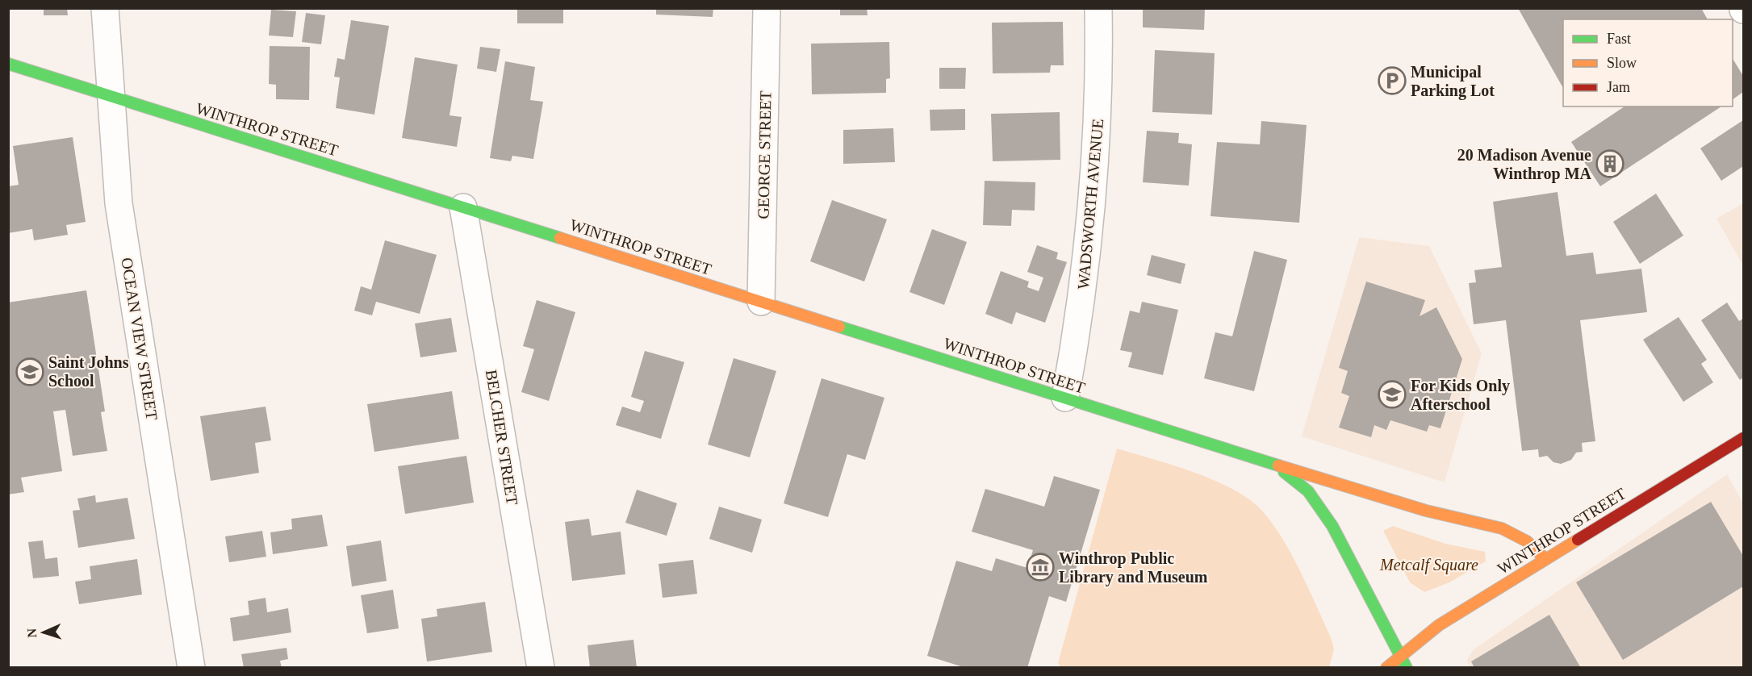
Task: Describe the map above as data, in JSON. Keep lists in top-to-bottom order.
{
  "streets": {
    "main road": ["WINTHROP STREET"],
    "street": [
      "GEORGE STREET",
      "WADSWORTH AVENUE",
      "OCEAN VIEW STREET",
      "BELCHER STREET"
    ]
  },
  "crossings": [
    ["WINTHROP STREET", "GEORGE STREET"],
    ["WINTHROP STREET", "WADSWORTH AVENUE"],
    ["WINTHROP STREET", "OCEAN VIEW STREET"],
    ["WINTHROP STREET", "BELCHER STREET"]
  ],
  "parks": ["Metcalf Square"],
  "places": {
    "parking": ["Municipal Parking Lot"],
    "building": ["20 Madison Avenue Winthrop MA"],
    "school or university": ["Saint Johns School", "For Kids Only Afterschool"],
    "museum": ["Winthrop Public Library and Museum"]
  },
  "legend": ["Fast", "Slow", "Jam"],
  "north": "left"
}
